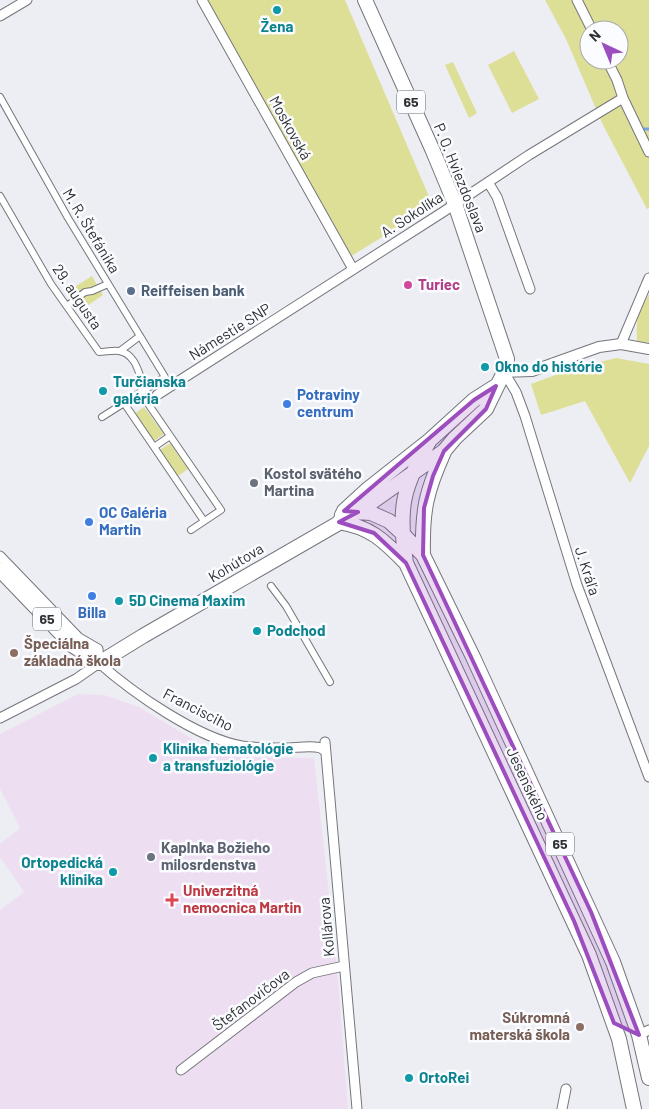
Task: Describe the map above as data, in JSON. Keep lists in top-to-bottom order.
{
  "streets": {
    "main road": [
      "65",
      "P. O. Hviezdoslava",
      "Kohútova",
      "Jesenského"
    ],
    "street": [
      "Moskovská",
      "A. Sokolíka",
      "M. R. Štefánika",
      "29. augusta",
      "Námestie SNP",
      "J. Kráľa",
      "Francisciho",
      "Kollárova",
      "Štefanovičova"
    ]
  },
  "crossings": [
    ["65", "Kohútova"],
    ["65", "Francisciho"],
    ["Moskovská", "A. Sokolíka"],
    ["P. O. Hviezdoslava", "A. Sokolíka"],
    ["P. O. Hviezdoslava", "Kohútova"],
    ["P. O. Hviezdoslava", "J. Kráľa"],
    ["A. Sokolíka", "Námestie SNP"],
    ["Kohútova", "J. Kráľa"],
    ["Kohútova", "Francisciho"],
    ["Kohútova", "Jesenského"],
    ["Francisciho", "Kollárova"],
    ["Kollárova", "Štefanovičova"]
  ],
  "places": {
    "other": [
      "Žena",
      "Turiec",
      "Reiffeisen bank",
      "Okno do histórie",
      "Turčianska galéria",
      "Potraviny centrum",
      "Kostol svätého Martina",
      "OC Galéria Martin",
      "Billa",
      "5D Cinema Maxim",
      "Podchod",
      "Špeciálna základná škola",
      "Klinika hematológie a transfuziológie",
      "Kaplnka Božieho milosrdenstva",
      "Ortopedická klinika",
      "Súkromná materská škola",
      "OrtoRei"
    ],
    "health": ["Univerzitná nemocnica Martin"]
  },
  "north": "top left"
}
